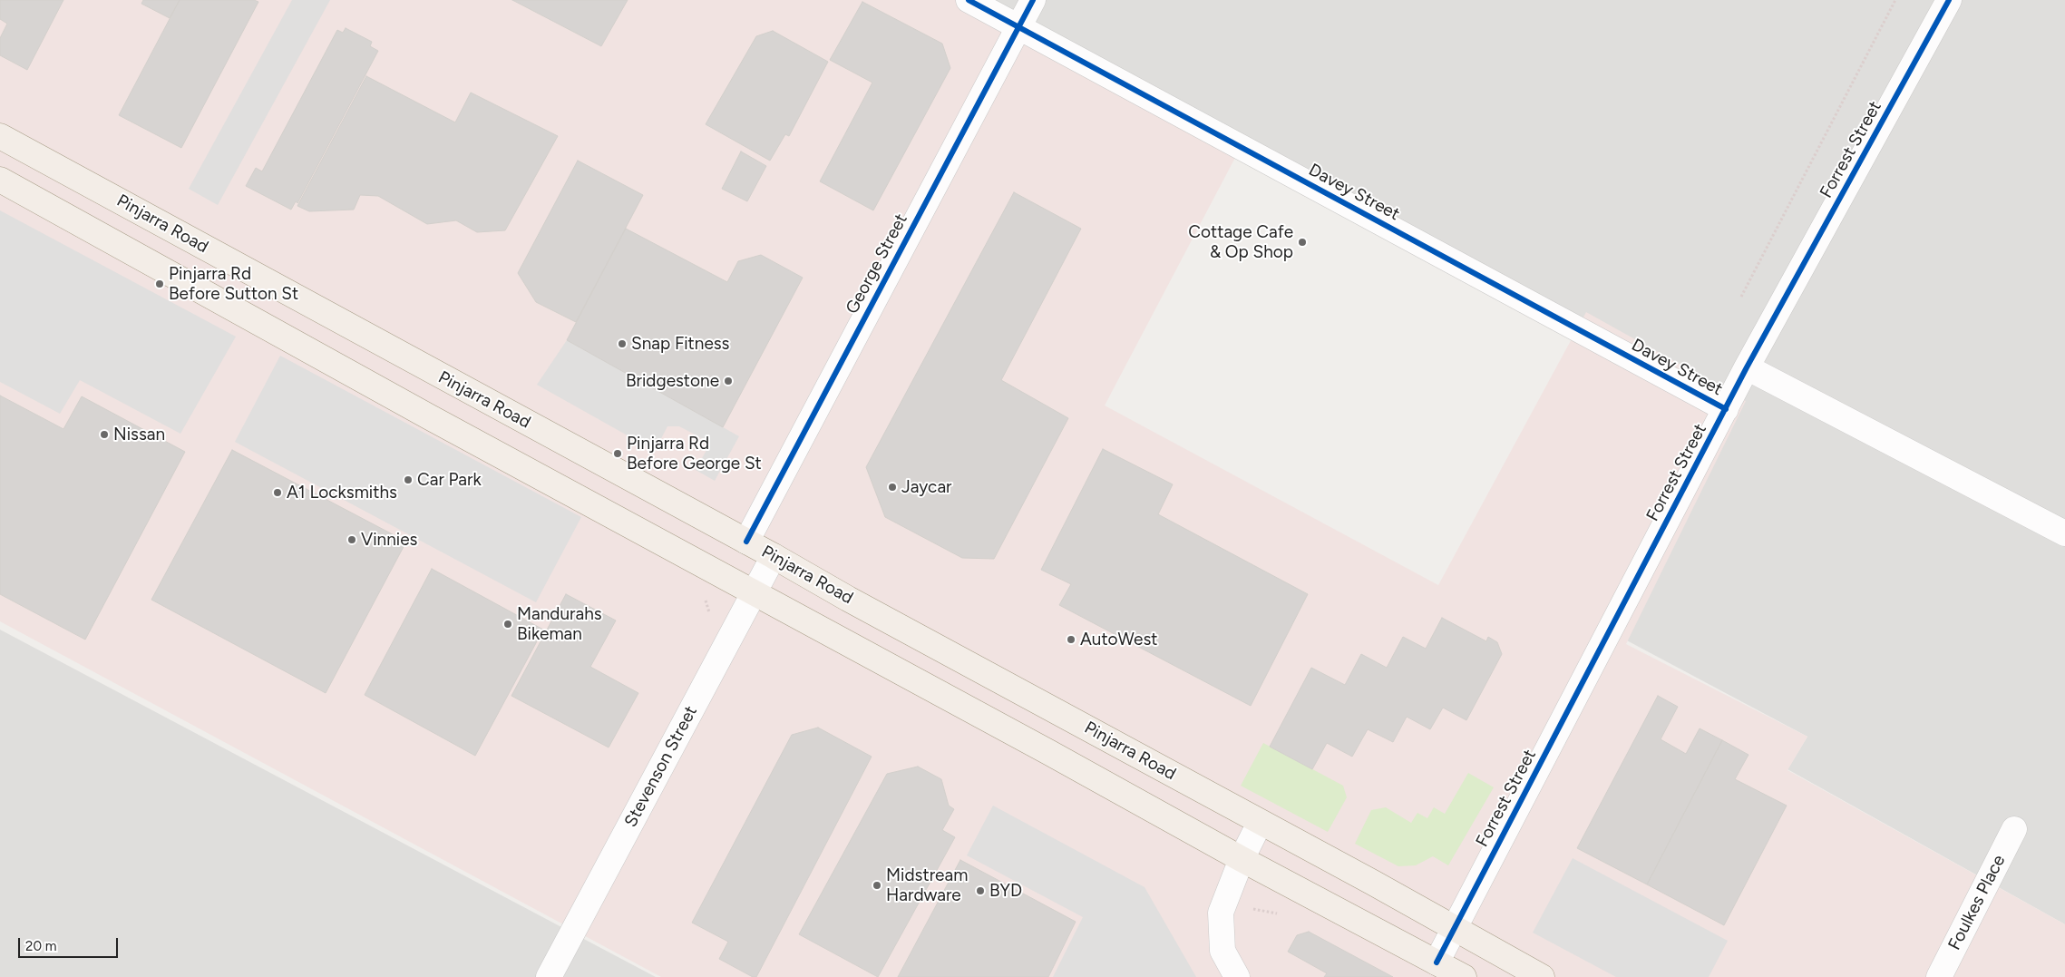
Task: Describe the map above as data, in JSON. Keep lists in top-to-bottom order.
{
  "streets": {
    "main road": ["Pinjarra Road"],
    "street": [
      "Forrest Street",
      "Davey Street",
      "George Street",
      "Stevenson Street",
      "Foulkes Place"
    ]
  },
  "crossings": [
    ["Forrest Street", "Davey Street"],
    ["Forrest Street", "Pinjarra Road"],
    ["Davey Street", "George Street"],
    ["Pinjarra Road", "George Street"],
    ["Pinjarra Road", "Stevenson Street"]
  ],
  "places": [
    "Cottage Cafe & Op Shop",
    "Pinjarra Rd Before Sutton St",
    "Snap Fitness",
    "Bridgestone",
    "Nissan",
    "Pinjarra Rd Before George St",
    "Car Park",
    "Jaycar",
    "A1 Locksmiths",
    "Vinnies",
    "Mandurahs Bikeman",
    "AutoWest",
    "Midstream Hardware",
    "BYD"
  ],
  "scale_bar": "20 m"
}
